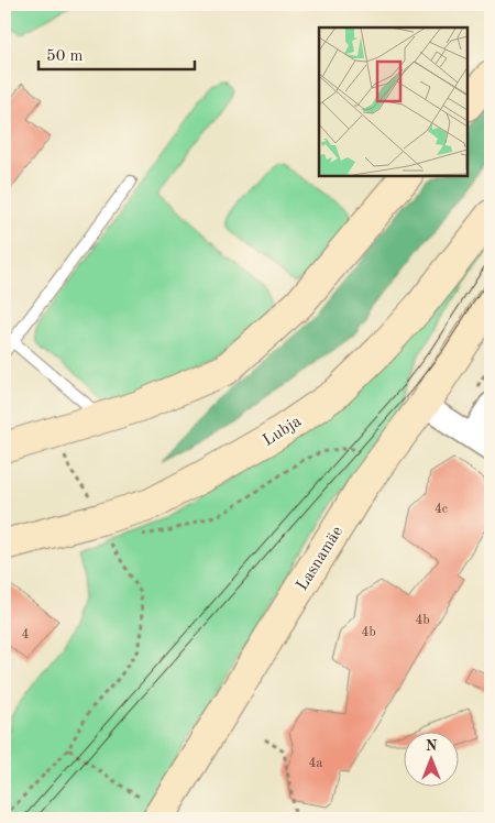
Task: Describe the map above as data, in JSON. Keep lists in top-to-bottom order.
{
  "streets": {
    "street": ["Lubja", "Lasnamäe"]
  },
  "house_numbers": [
    "4c",
    "4b",
    "4b",
    "4",
    "4a"
  ],
  "scale_bar": "50 m",
  "north": "top"
}
